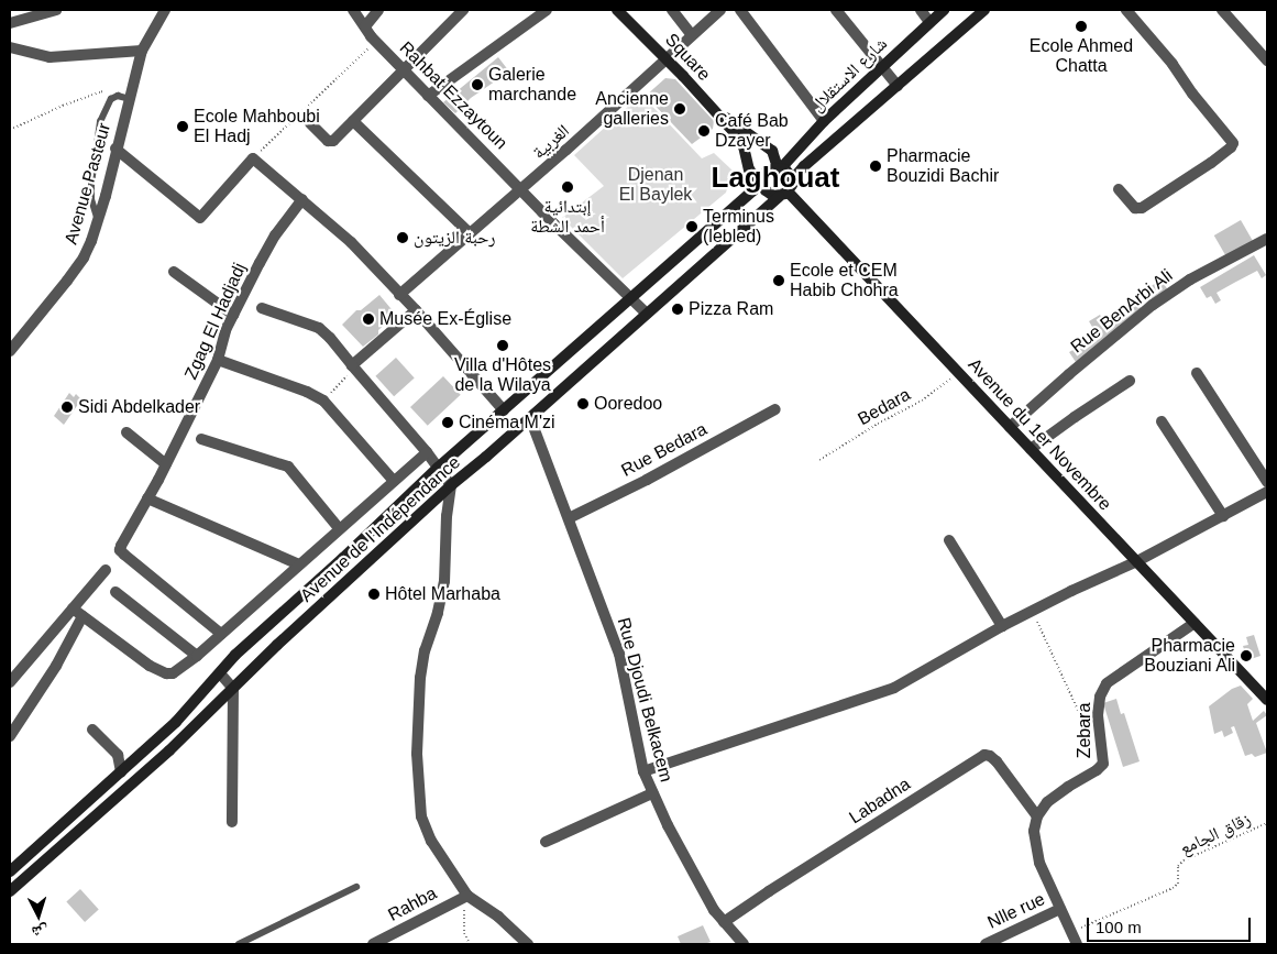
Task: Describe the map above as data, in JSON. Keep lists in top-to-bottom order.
{
  "streets": {
    "main road": [
      "Square",
      "شارع الاستقلال",
      "Avenue du 1er Novembre",
      "Avenue de l'Indépendance"
    ],
    "street": [
      "Rahbat Ezzaytoun",
      "الغربية",
      "Avenue Pasteur",
      "Rue BenArbi Ali",
      "Zgag El Hadjadj",
      "Rue Bedara",
      "Rue Djoudi Belkacem",
      "Zebara",
      "Labadna",
      "Rahba",
      "Nlle rue"
    ],
    "path": ["Bedara", "زقاق الجامع"]
  },
  "crossings": [
    ["Square", "الغربية"],
    ["شارع الاستقلال", "Avenue du 1er Novembre"],
    ["شارع الاستقلال", "Avenue de l'Indépendance"],
    ["Rahbat Ezzaytoun", "الغربية"],
    ["Rahbat Ezzaytoun", "Avenue de l'Indépendance"],
    ["Rue BenArbi Ali", "Avenue du 1er Novembre"],
    ["Bedara", "Avenue du 1er Novembre"],
    ["Avenue du 1er Novembre", "Avenue de l'Indépendance"],
    ["Avenue du 1er Novembre", "Zebara"],
    ["Rue Bedara", "Rue Djoudi Belkacem"],
    ["Avenue de l'Indépendance", "Rue Djoudi Belkacem"],
    ["Rue Djoudi Belkacem", "Labadna"],
    ["Zebara", "Labadna"]
  ],
  "districts": ["Laghouat"],
  "parks": ["Djenan El Baylek"],
  "places": [
    "Ecole Ahmed Chatta",
    "Galerie marchande",
    "Ancienne galleries",
    "Ecole Mahboubi El Hadj",
    "Café Bab Dzayer",
    "Pharmacie Bouzidi Bachir",
    "إبتدائية أحمد الشطة",
    "Terminus (lebled)",
    "رحبة الزيتون",
    "Ecole et CEM Habib Chohra",
    "Pizza Ram",
    "Musée Ex-Église",
    "Villa d'Hôtes de la Wilaya",
    "Ooredoo",
    "Sidi Abdelkader",
    "Cinéma M'zi",
    "Hôtel Marhaba",
    "Pharmacie Bouziani Ali"
  ],
  "scale_bar": "100 m",
  "north": "bottom"
}
